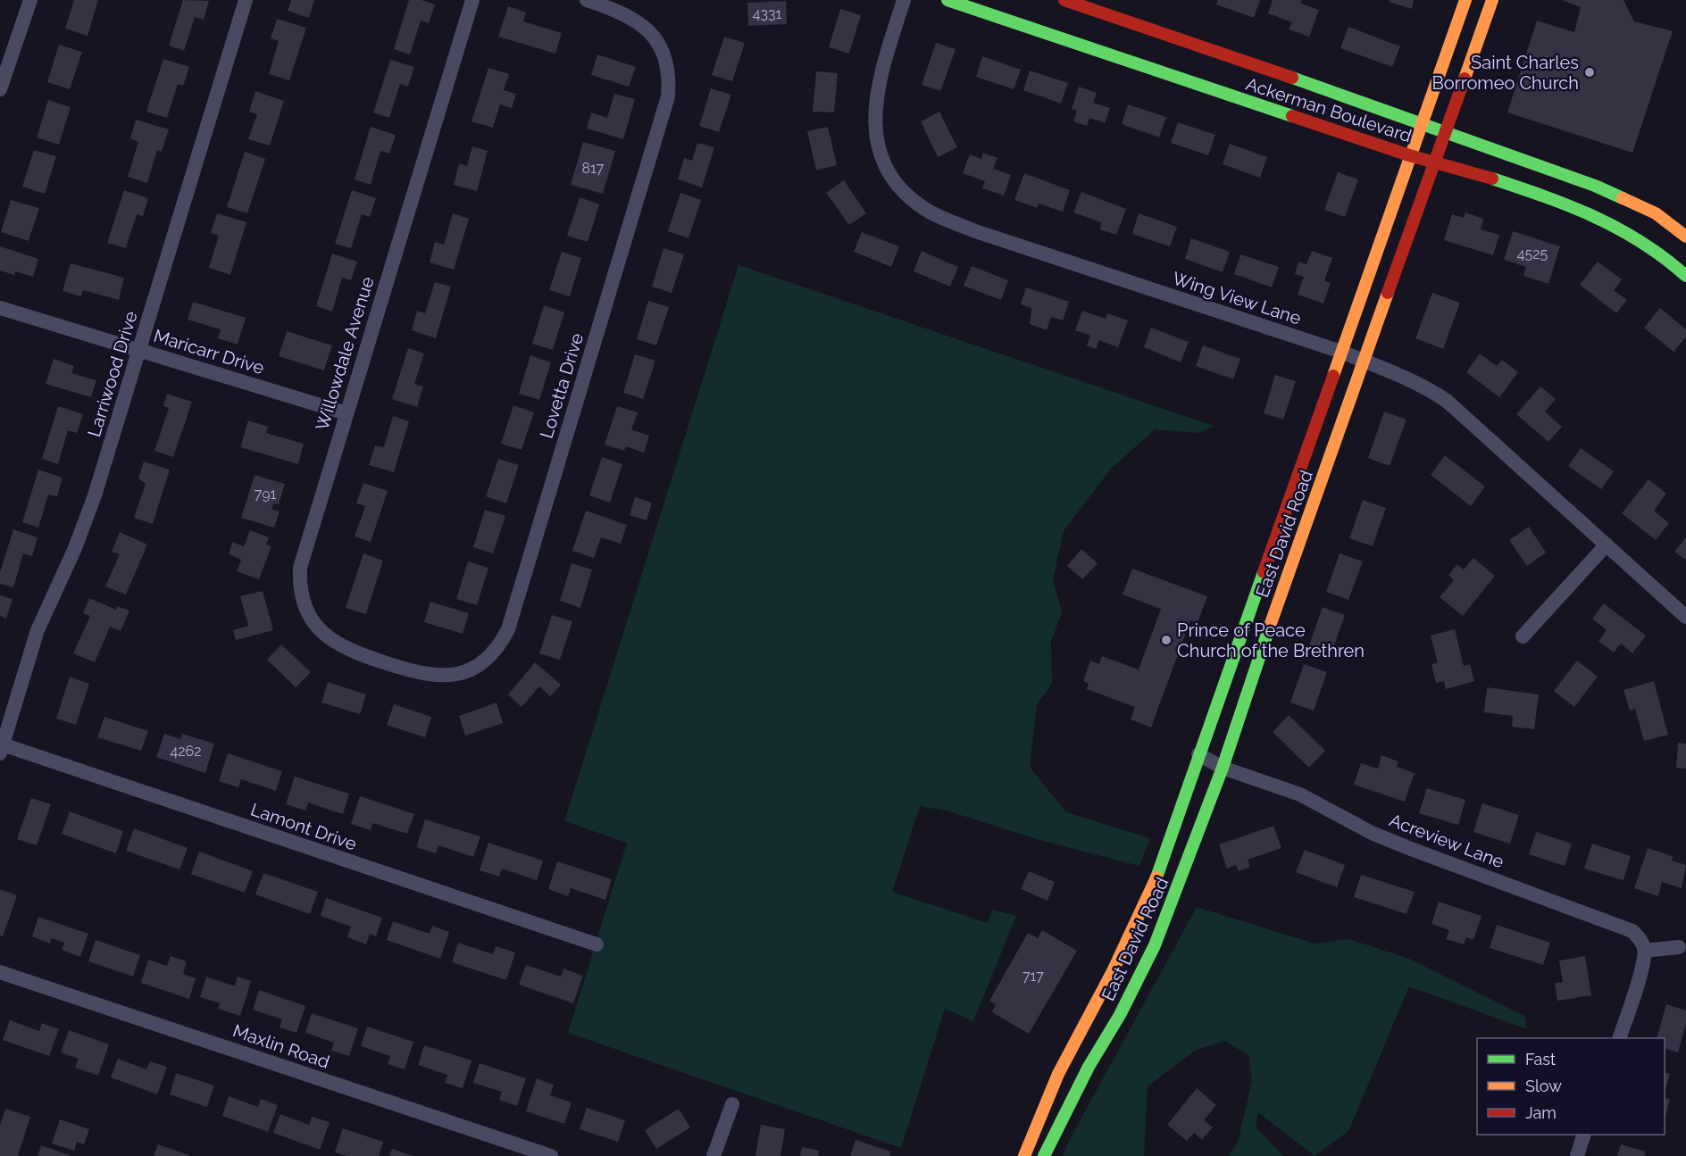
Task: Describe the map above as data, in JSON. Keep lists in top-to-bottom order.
{
  "streets": {
    "street": [
      "Ackerman Boulevard",
      "Wing View Lane",
      "Maricarr Drive",
      "Willowdale Avenue",
      "Larriwood Drive",
      "Lovetta Drive",
      "East David Road",
      "Lamont Drive",
      "Acreview Lane",
      "Maxlin Road"
    ]
  },
  "crossings": [
    ["Ackerman Boulevard", "East David Road"],
    ["Wing View Lane", "East David Road"],
    ["Maricarr Drive", "Willowdale Avenue"],
    ["Maricarr Drive", "Larriwood Drive"],
    ["Willowdale Avenue", "Lovetta Drive"],
    ["Larriwood Drive", "Lamont Drive"],
    ["East David Road", "Acreview Lane"]
  ],
  "places": ["Saint Charles Borromeo Church", "Prince of Peace Church of the Brethren"],
  "house_numbers": [
    "4331",
    "817",
    "4525",
    "791",
    "4262",
    "717"
  ],
  "legend": ["Fast", "Slow", "Jam"]
}
